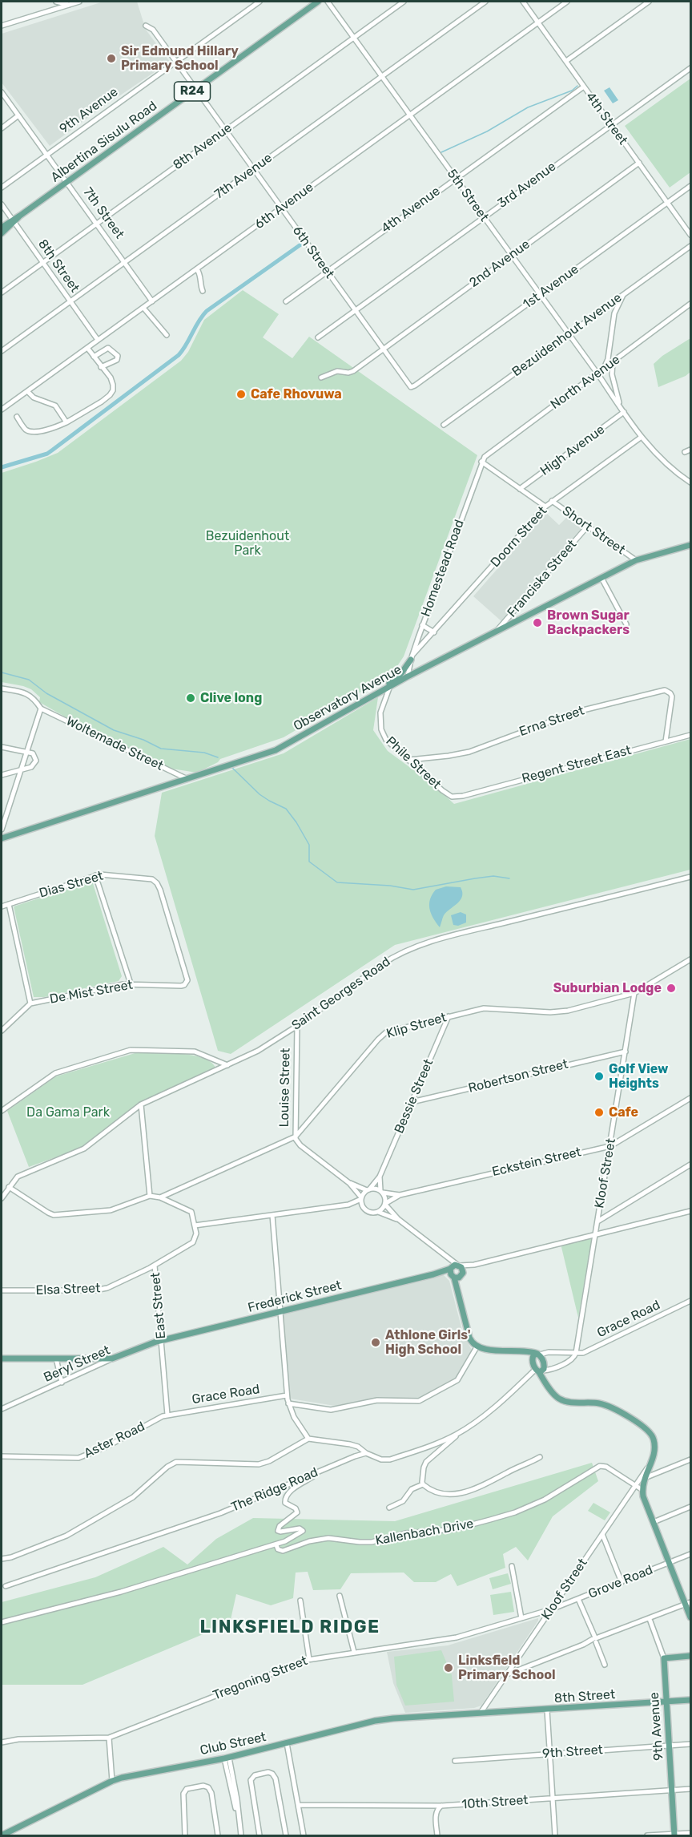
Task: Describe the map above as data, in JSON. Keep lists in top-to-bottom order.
{
  "streets": {
    "main road": [
      "R24",
      "9th Avenue",
      "Albertina Sisulu Road",
      "8th Street",
      "Observatory Avenue",
      "Frederick Street",
      "Grace Road",
      "Beryl Street",
      "Club Street"
    ],
    "street": [
      "4th Street",
      "8th Avenue",
      "7th Avenue",
      "3rd Avenue",
      "5th Street",
      "6th Avenue",
      "4th Avenue",
      "7th Street",
      "6th Street",
      "2nd Avenue",
      "1st Avenue",
      "Bezuidenhout Avenue",
      "North Avenue",
      "High Avenue",
      "Short Street",
      "Doorn Street",
      "Homestead Road",
      "Franciska Street",
      "Erna Street",
      "Woltemade Street",
      "Phile Street",
      "Regent Street East",
      "Dias Street",
      "De Mist Street",
      "Saint Georges Road",
      "Klip Street",
      "Robertson Street",
      "Louise Street",
      "Bessie Street",
      "Eckstein Street",
      "Kloof Street",
      "Elsa Street",
      "East Street",
      "Aster Road",
      "The Ridge Road",
      "Kallenbach Drive",
      "Grove Road",
      "Tregoning Street",
      "9th Street",
      "10th Street"
    ]
  },
  "crossings": [
    ["9th Avenue", "7th Street"],
    ["9th Avenue", "6th Street"],
    ["9th Avenue", "8th Street"],
    ["9th Avenue", "9th Street"],
    ["9th Avenue", "10th Street"],
    ["4th Street", "3rd Avenue"],
    ["4th Street", "6th Avenue"],
    ["4th Street", "4th Avenue"],
    ["4th Street", "2nd Avenue"],
    ["4th Street", "1st Avenue"],
    ["Albertina Sisulu Road", "7th Street"],
    ["Albertina Sisulu Road", "6th Street"],
    ["Albertina Sisulu Road", "8th Street"],
    ["8th Avenue", "5th Street"],
    ["8th Avenue", "7th Street"],
    ["8th Avenue", "6th Street"],
    ["8th Avenue", "8th Street"],
    ["7th Avenue", "5th Street"],
    ["7th Avenue", "7th Street"],
    ["7th Avenue", "6th Street"],
    ["7th Avenue", "8th Street"],
    ["3rd Avenue", "5th Street"],
    ["3rd Avenue", "6th Street"],
    ["5th Street", "6th Avenue"],
    ["5th Street", "4th Avenue"],
    ["5th Street", "2nd Avenue"],
    ["5th Street", "1st Avenue"],
    ["5th Street", "Bezuidenhout Avenue"],
    ["5th Street", "North Avenue"],
    ["5th Street", "High Avenue"],
    ["6th Avenue", "7th Street"],
    ["6th Avenue", "6th Street"],
    ["6th Avenue", "8th Street"],
    ["4th Avenue", "6th Street"],
    ["6th Street", "2nd Avenue"],
    ["6th Street", "1st Avenue"],
    ["8th Street", "Kloof Street"],
    ["8th Street", "Club Street"],
    ["North Avenue", "Homestead Road"],
    ["Short Street", "Doorn Street"],
    ["Short Street", "Franciska Street"],
    ["Short Street", "Observatory Avenue"],
    ["Doorn Street", "Homestead Road"],
    ["Homestead Road", "Observatory Avenue"],
    ["Franciska Street", "Observatory Avenue"],
    ["Observatory Avenue", "Woltemade Street"],
    ["Observatory Avenue", "Phile Street"],
    ["Erna Street", "Phile Street"],
    ["Erna Street", "Regent Street East"],
    ["Phile Street", "Regent Street East"],
    ["Dias Street", "De Mist Street"],
    ["Saint Georges Road", "Louise Street"],
    ["Klip Street", "Louise Street"],
    ["Klip Street", "Bessie Street"],
    ["Klip Street", "Kloof Street"],
    ["Robertson Street", "Bessie Street"],
    ["Robertson Street", "Kloof Street"],
    ["Louise Street", "Bessie Street"],
    ["Louise Street", "Eckstein Street"],
    ["Bessie Street", "Eckstein Street"],
    ["Eckstein Street", "Kloof Street"],
    ["Kloof Street", "Frederick Street"],
    ["Kloof Street", "Grace Road"],
    ["Kloof Street", "Kallenbach Drive"],
    ["Kloof Street", "Grove Road"],
    ["Kloof Street", "Tregoning Street"],
    ["Kloof Street", "Club Street"],
    ["Elsa Street", "East Street"],
    ["Frederick Street", "East Street"],
    ["Frederick Street", "Beryl Street"],
    ["East Street", "Grace Road"],
    ["East Street", "Beryl Street"],
    ["East Street", "Aster Road"],
    ["Grace Road", "Aster Road"],
    ["Grove Road", "Tregoning Street"]
  ],
  "districts": ["LINKSFIELD RIDGE"],
  "parks": ["Bezuidenhout Park", "Da Gama Park"],
  "places": [
    "Sir Edmund Hillary Primary School",
    "Cafe Rhovuwa",
    "Brown Sugar Backpackers",
    "Clive long",
    "Suburbian Lodge",
    "Golf View Heights",
    "Cafe",
    "Athlone Girls' High School",
    "Linksfield Primary School"
  ]
}
